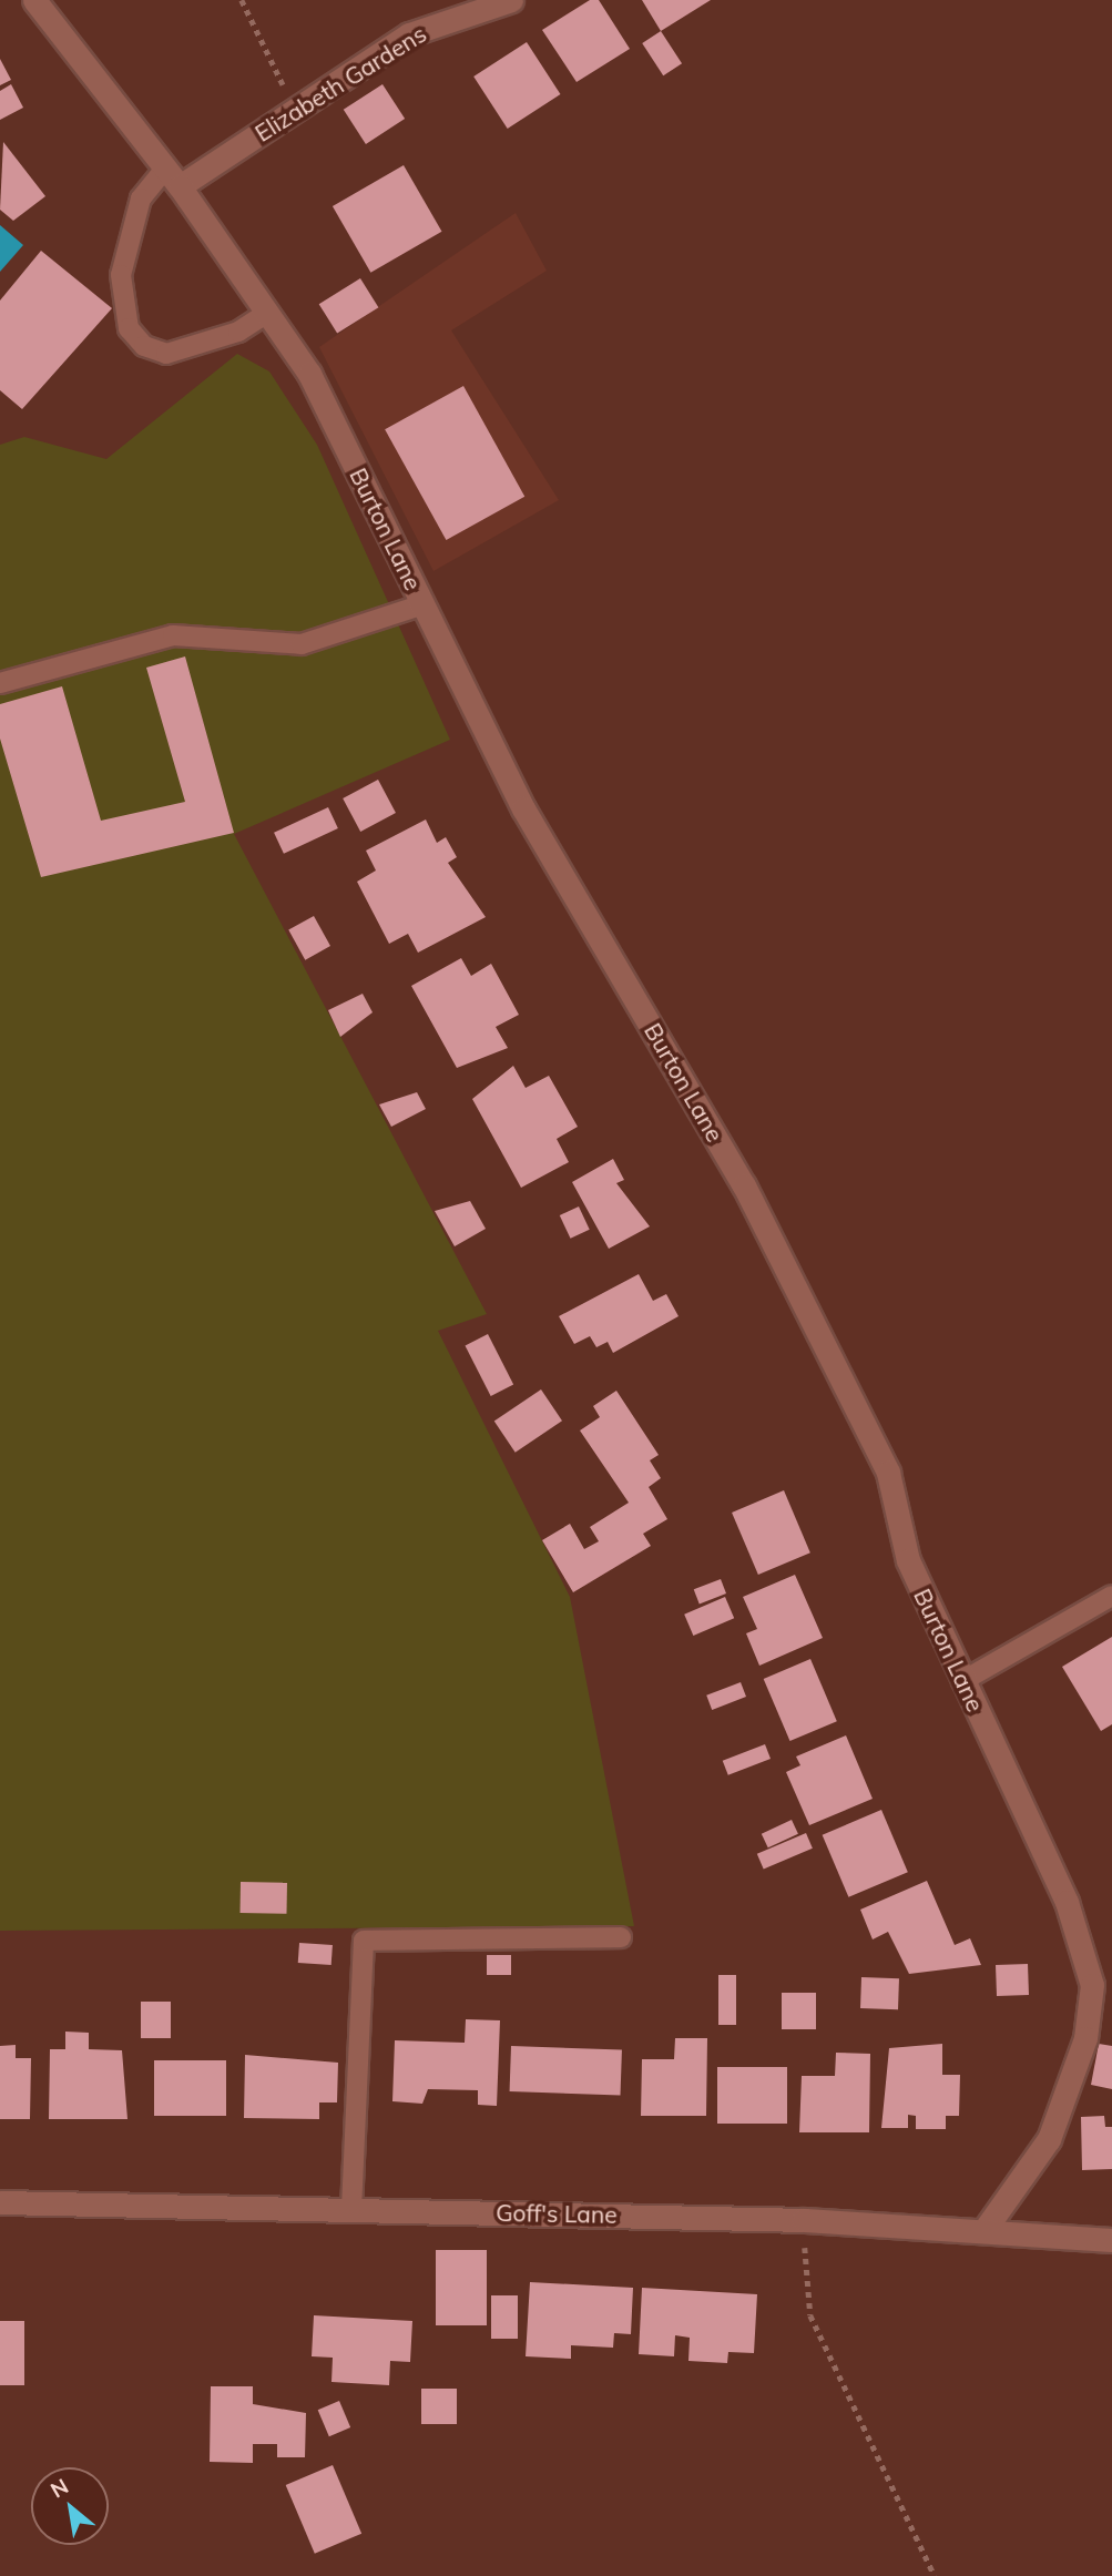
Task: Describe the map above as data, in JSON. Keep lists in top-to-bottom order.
{
  "streets": {
    "street": ["Elizabeth Gardens", "Burton Lane", "Goff's Lane"]
  },
  "crossings": [
    ["Elizabeth Gardens", "Burton Lane"],
    ["Burton Lane", "Goff's Lane"]
  ],
  "north": "top left"
}
